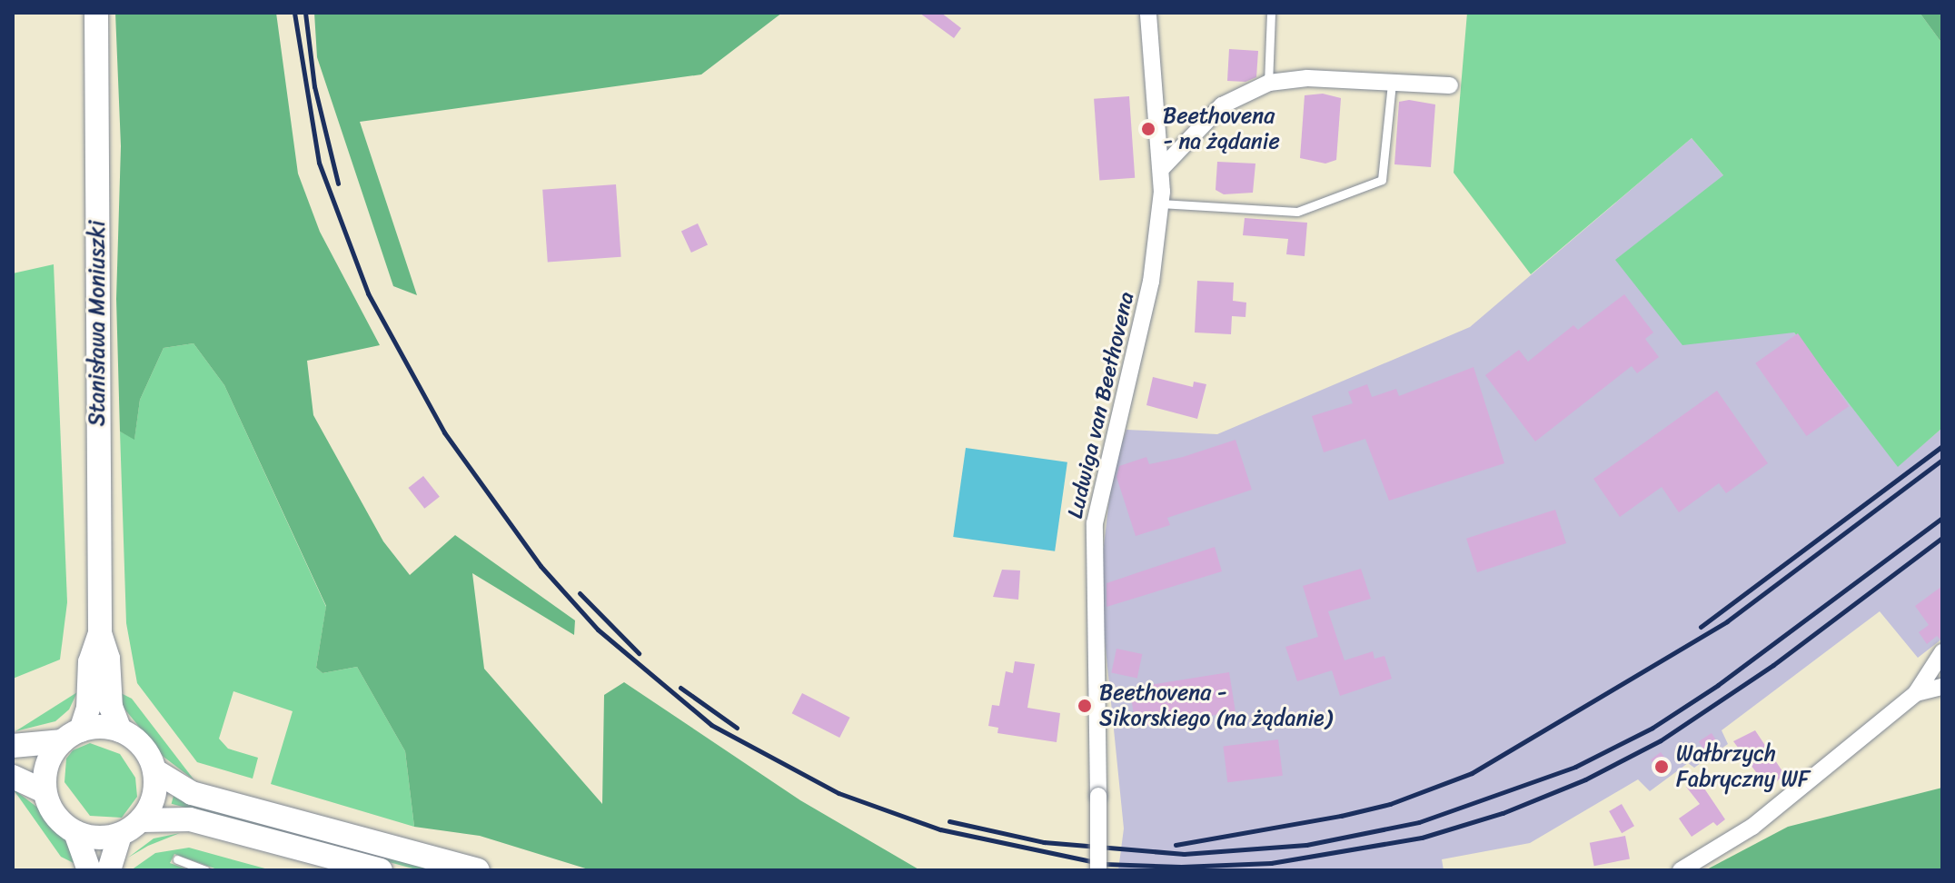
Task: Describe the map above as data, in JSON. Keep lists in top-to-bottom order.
{
  "streets": {
    "main road": ["Stanisława Moniuszki"],
    "street": ["Ludwiga van Beethovena"]
  },
  "places": ["Beethovena - na żądanie", "Beethovena - Sikorskiego (na żądanie)", "Wałbrzych Fabryczny WF"]
}
